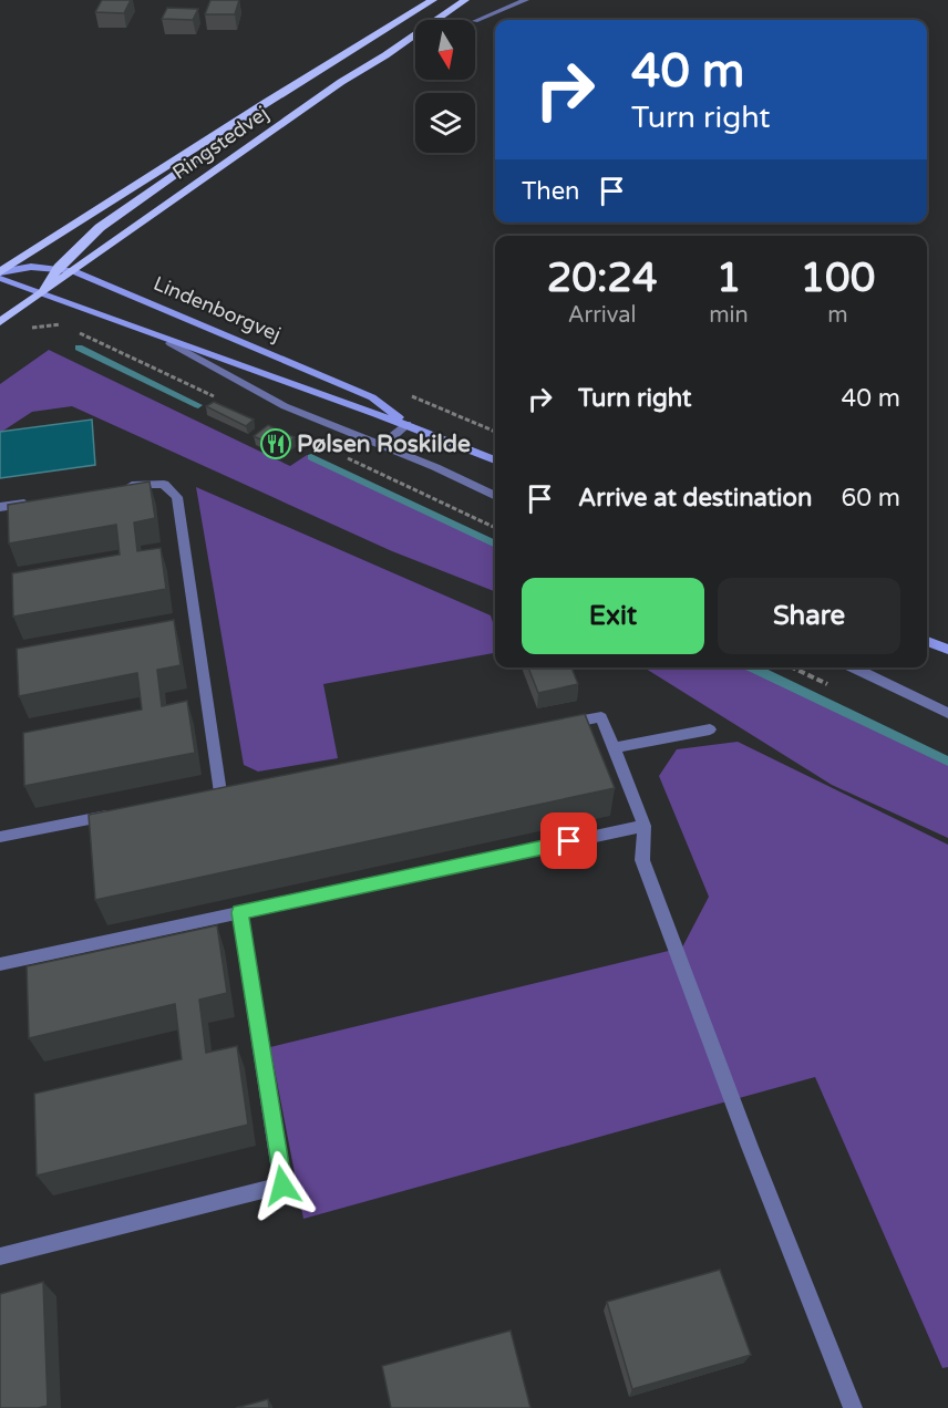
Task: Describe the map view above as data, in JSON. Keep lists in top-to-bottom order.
{
  "streets": {
    "main road": ["Ringstedvej", "Lindenborgvej"]
  },
  "crossings": [
    ["Ringstedvej", "Lindenborgvej"]
  ],
  "places": {
    "restaurant": ["Pølsen Roskilde"]
  },
  "north": "bottom",
  "page": {
    "turn": ["40 m", "Turn right"],
    "then": "Then",
    "eta": [
      "20:24",
      "Arrival",
      "1",
      "min",
      "100",
      "m"
    ],
    "list": [
      {
        "name": "Turn right",
        "value": "40 m"
      },
      {
        "name": "Arrive at destination",
        "value": "60 m"
      }
    ],
    "buttons": ["Exit", "Share"]
  }
}
